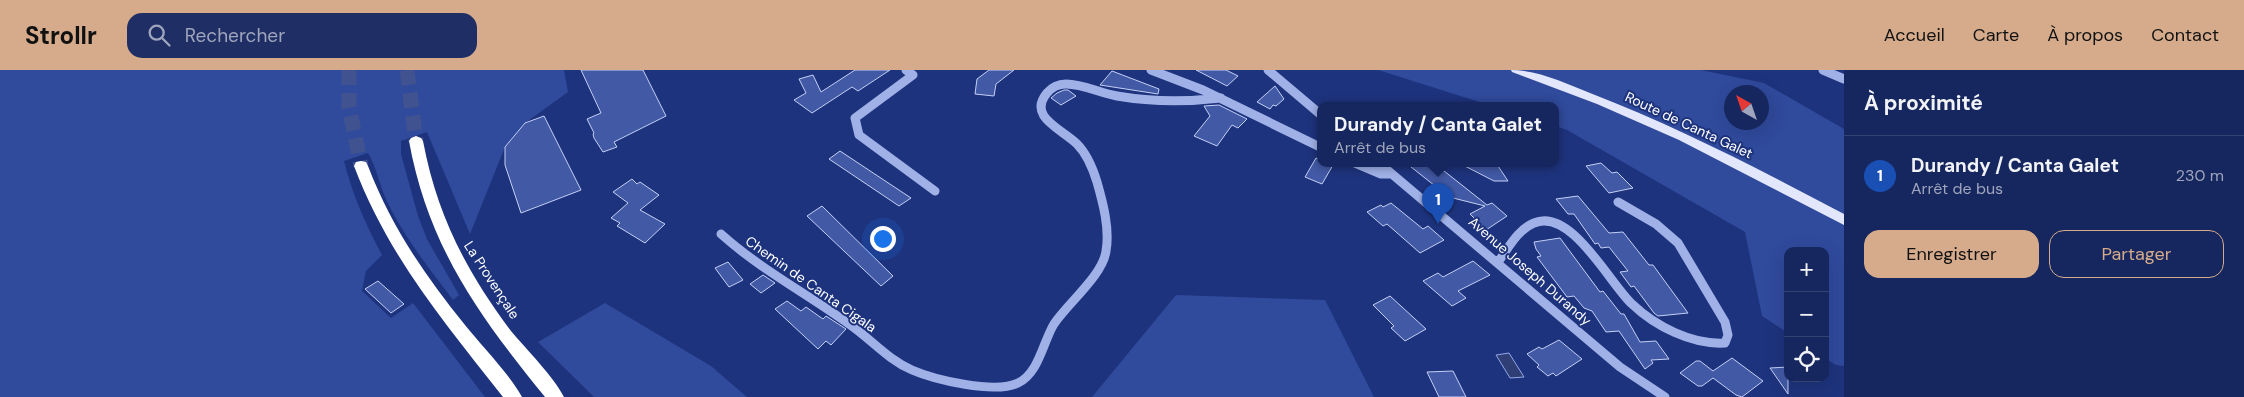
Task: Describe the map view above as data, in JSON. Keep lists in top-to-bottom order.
{
  "streets": {
    "highway": ["La Provençale"],
    "main road": ["Route de Canta Galet"],
    "street": ["Avenue Joseph Durandy", "Chemin de Canta Cigala"]
  },
  "north": "top left",
  "page": {
    "header": "Strollr",
    "search": "Rechercher",
    "nav": [
      "Accueil",
      "Carte",
      "À propos",
      "Contact"
    ],
    "heading": "À proximité",
    "popup": ["Durandy / Canta Galet", "Arrêt de bus"],
    "list": [
      {
        "mark": "1",
        "name": "Durandy / Canta Galet",
        "note": "Arrêt de bus",
        "value": "230 m"
      }
    ],
    "pins": "1",
    "buttons": ["Enregistrer", "Partager"],
    "map_buttons": ["+", "−"]
  }
}
